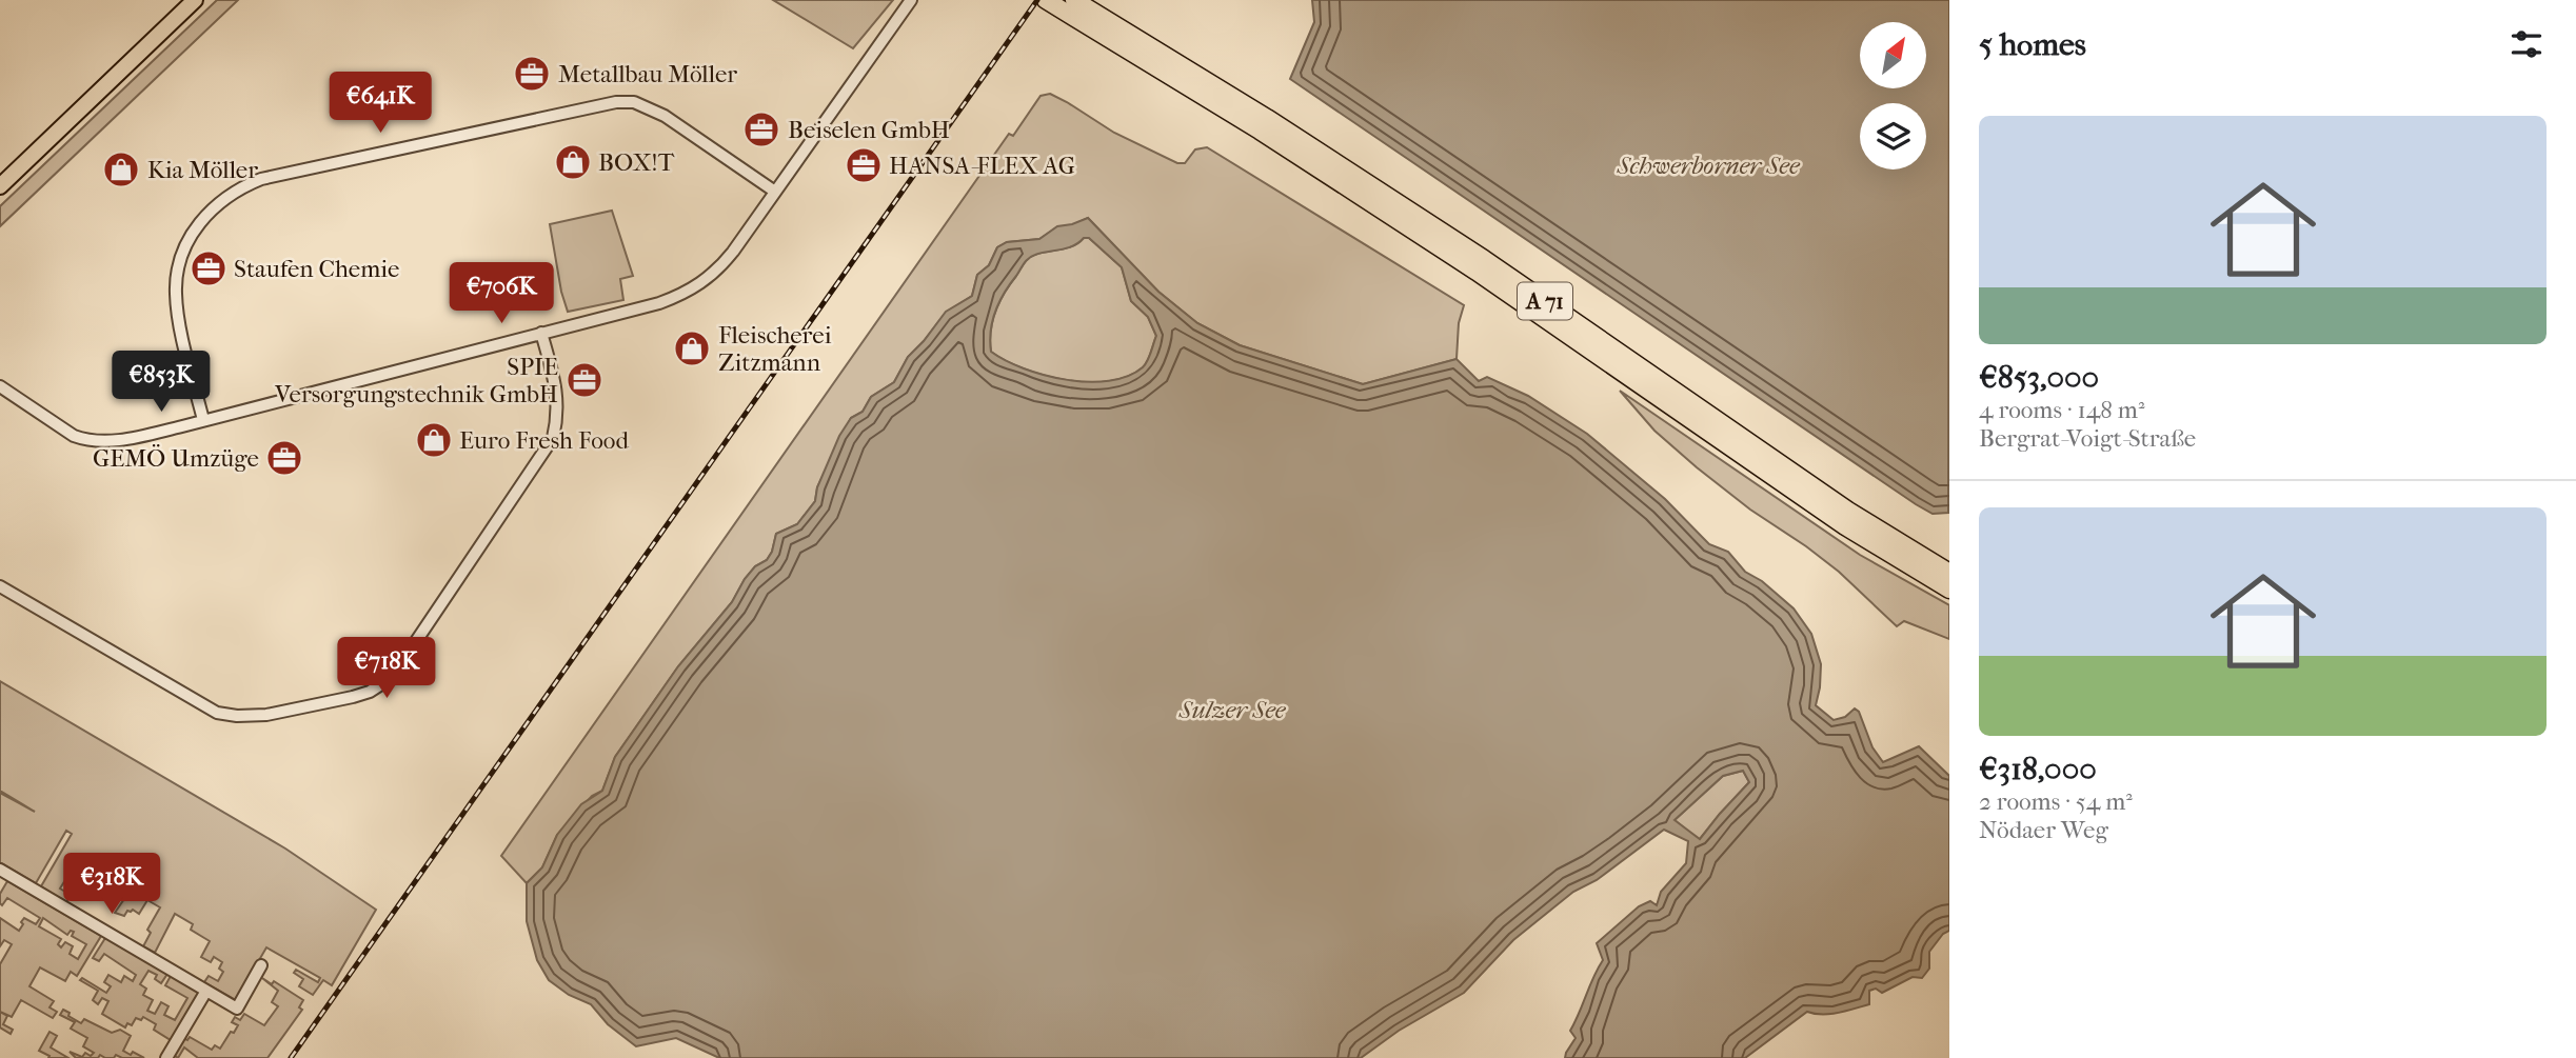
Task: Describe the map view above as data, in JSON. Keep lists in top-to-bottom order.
{
  "streets": {
    "highway": ["A 71"]
  },
  "water": ["Schwerborner See", "Sulzer See"],
  "places": {
    "office": [
      "Metallbau Möller",
      "Beiselen GmbH",
      "HANSA-FLEX AG",
      "Staufen Chemie",
      "SPIE Versorgungstechnik GmbH",
      "GEMÖ Umzüge"
    ],
    "shop": [
      "BOX!T",
      "Kia Möller",
      "Fleischerei Zitzmann",
      "Euro Fresh Food"
    ]
  },
  "north": "top right",
  "page": {
    "heading": "5 homes",
    "price": [
      "€641K",
      "€706K",
      "€853K",
      "€718K",
      "€318K"
    ],
    "list": [
      {
        "name": "€853,000",
        "note": "4 rooms · 148 m² · Bergrat-Voigt-Straße"
      },
      {
        "name": "€318,000",
        "note": "2 rooms · 54 m² · Nödaer Weg"
      }
    ]
  }
}
